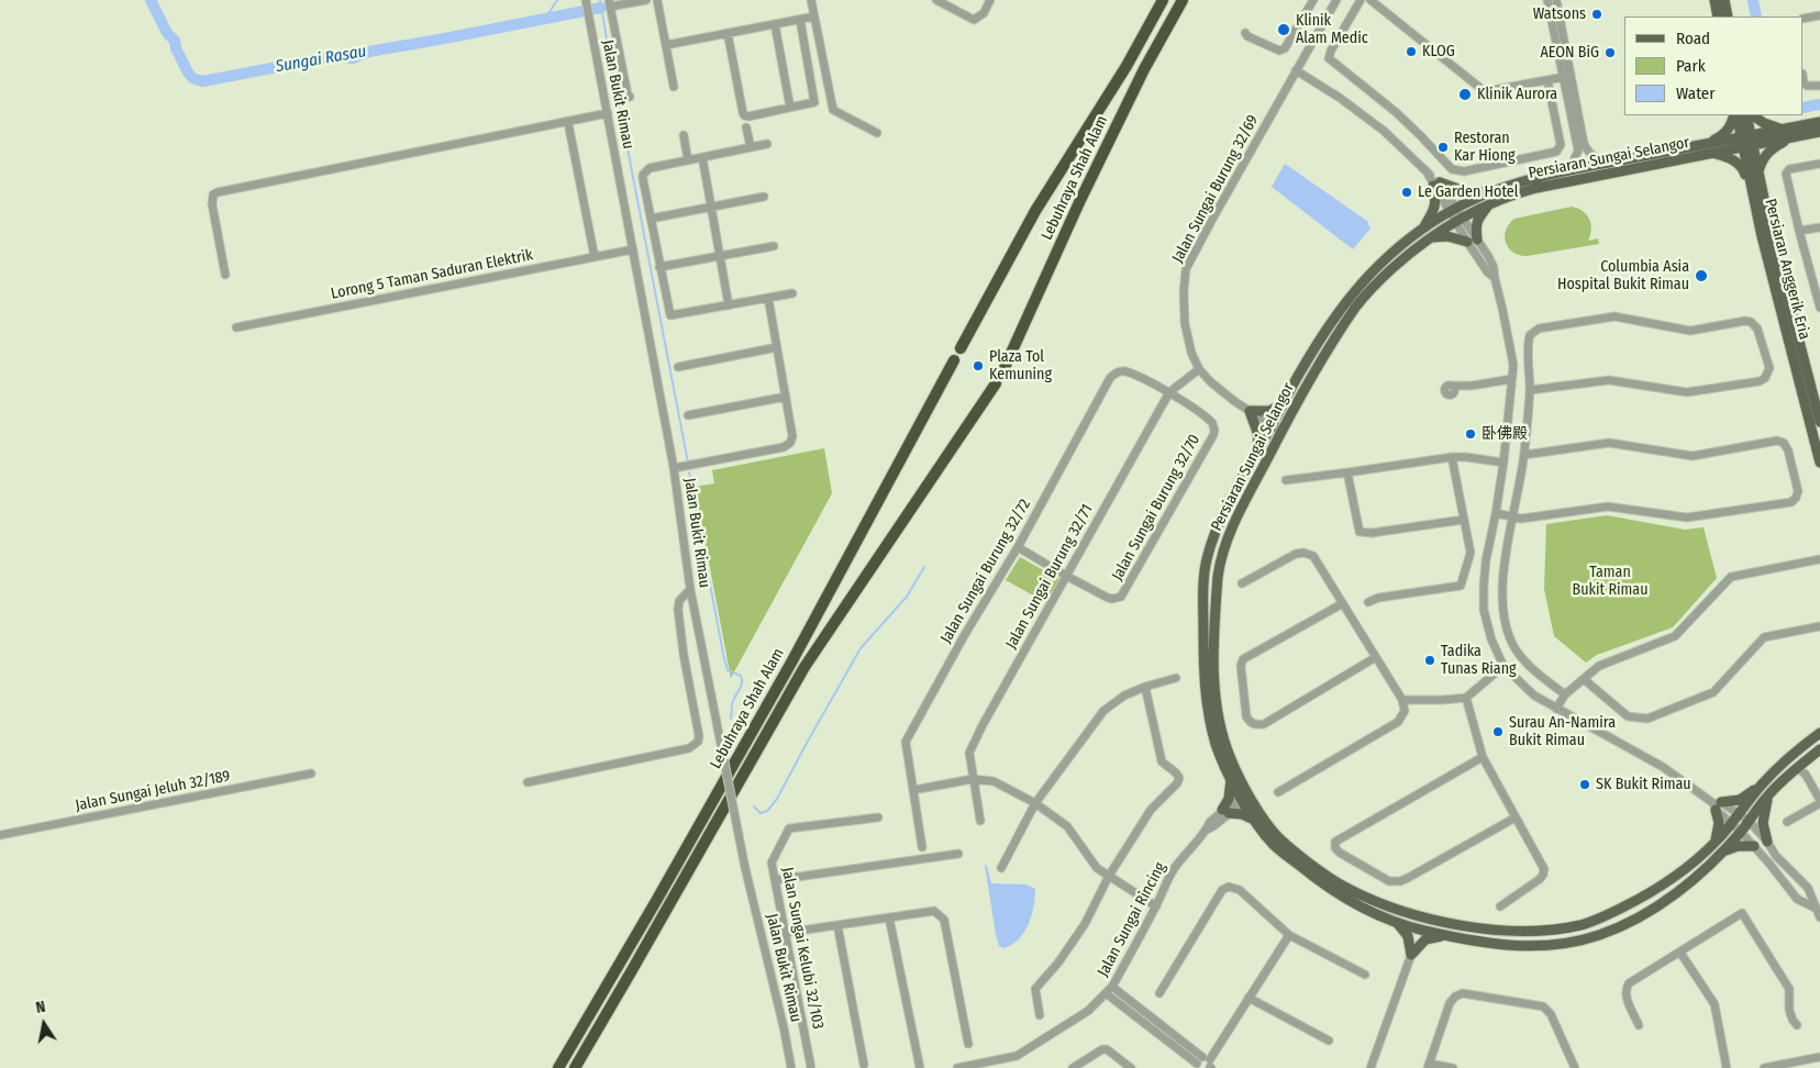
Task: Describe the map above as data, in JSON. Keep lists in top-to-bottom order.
{
  "streets": {
    "highway": ["Lebuhraya Shah Alam"],
    "main road": ["Persiaran Sungai Selangor", "Persiaran Anggerik Eria"],
    "street": [
      "Jalan Bukit Rimau",
      "Jalan Sungai Burung 32/69",
      "Lorong 5 Taman Saduran Elektrik",
      "Jalan Sungai Burung 32/70",
      "Jalan Sungai Burung 32/72",
      "Jalan Sungai Burung 32/71",
      "Jalan Sungai Jeluh 32/189",
      "Jalan Sungai Rincing",
      "Jalan Sungai Kelubi 32/103"
    ]
  },
  "crossings": [
    ["Jalan Bukit Rimau", "Lorong 5 Taman Saduran Elektrik"],
    ["Persiaran Sungai Selangor", "Jalan Sungai Burung 32/69"],
    ["Persiaran Sungai Selangor", "Persiaran Anggerik Eria"],
    ["Persiaran Sungai Selangor", "Jalan Sungai Rincing"],
    ["Jalan Sungai Burung 32/70", "Jalan Sungai Burung 32/72"],
    ["Jalan Sungai Burung 32/70", "Jalan Sungai Burung 32/71"],
    ["Jalan Sungai Burung 32/72", "Jalan Sungai Burung 32/71"]
  ],
  "water": ["Sungai Rasau"],
  "parks": ["Taman Bukit Rimau"],
  "places": [
    "Watsons",
    "Klinik Alam Medic",
    "KLOG",
    "AEON BiG",
    "Klinik Aurora",
    "Restoran Kar Hiong",
    "Le Garden Hotel",
    "Columbia Asia Hospital Bukit Rimau",
    "Plaza Tol Kemuning",
    "卧佛殿",
    "Tadika Tunas Riang",
    "Surau An-Namira Bukit Rimau",
    "SK Bukit Rimau"
  ],
  "legend": ["Road", "Park", "Water"],
  "north": "top"
}
